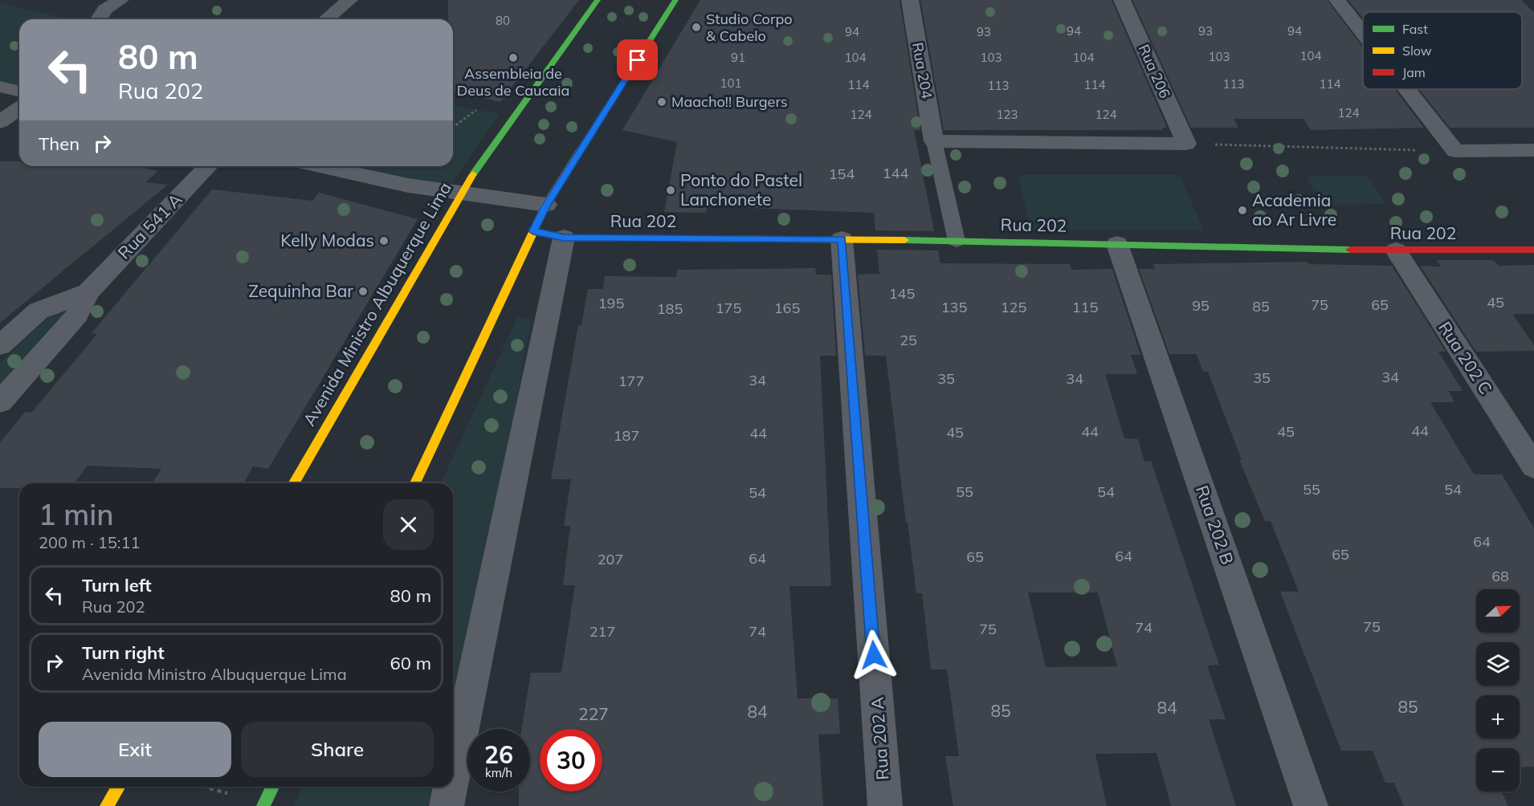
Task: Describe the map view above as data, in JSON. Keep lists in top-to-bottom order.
{
  "streets": {
    "street": [
      "Rua 204",
      "Rua 206",
      "Rua 202",
      "Rua 541 A",
      "Avenida Ministro Albuquerque Lima",
      "Rua 202 C",
      "Rua 202 B",
      "Rua 202 A"
    ]
  },
  "crossings": [
    ["Rua 202", "Rua 202 C"],
    ["Rua 202", "Rua 202 B"],
    ["Rua 202", "Rua 202 A"]
  ],
  "places": [
    "Studio Corpo & Cabelo",
    "Assembleia de Deus de Caucaia",
    "Maacho!! Burgers",
    "Ponto do Pastel Lanchonete",
    "Academia ao Ar Livre",
    "Kelly Modas",
    "Zequinha Bar"
  ],
  "house_numbers": [
    "80",
    "94",
    "93",
    "94",
    "94",
    "93",
    "104",
    "103",
    "91",
    "104",
    "103",
    "104",
    "101",
    "113",
    "114",
    "114",
    "114",
    "113",
    "124",
    "124",
    "123",
    "124",
    "144",
    "154",
    "145",
    "45",
    "195",
    "75",
    "65",
    "95",
    "85",
    "135",
    "125",
    "115",
    "175",
    "165",
    "185",
    "25",
    "34",
    "35",
    "35",
    "34",
    "34",
    "177",
    "44",
    "44",
    "45",
    "45",
    "44",
    "187",
    "55",
    "54",
    "55",
    "54",
    "54",
    "64",
    "65",
    "64",
    "65",
    "64",
    "207",
    "68",
    "75",
    "74",
    "75",
    "217",
    "74",
    "85",
    "84",
    "85",
    "84",
    "227"
  ],
  "legend": ["Fast", "Slow", "Jam"],
  "north": "right",
  "page": {
    "turn": ["80 m", "Rua 202"],
    "then": "Then",
    "heading": ["1 min", "200 m · 15:11"],
    "list": [
      {
        "name": "Turn left",
        "note": "Rua 202",
        "value": "80 m"
      },
      {
        "name": "Turn right",
        "note": "Avenida Ministro Albuquerque Lima",
        "value": "60 m"
      }
    ],
    "map_buttons": ["+", "−"],
    "buttons": ["Exit", "Share"],
    "speed": "26 km/h",
    "limit": "30"
  }
}
